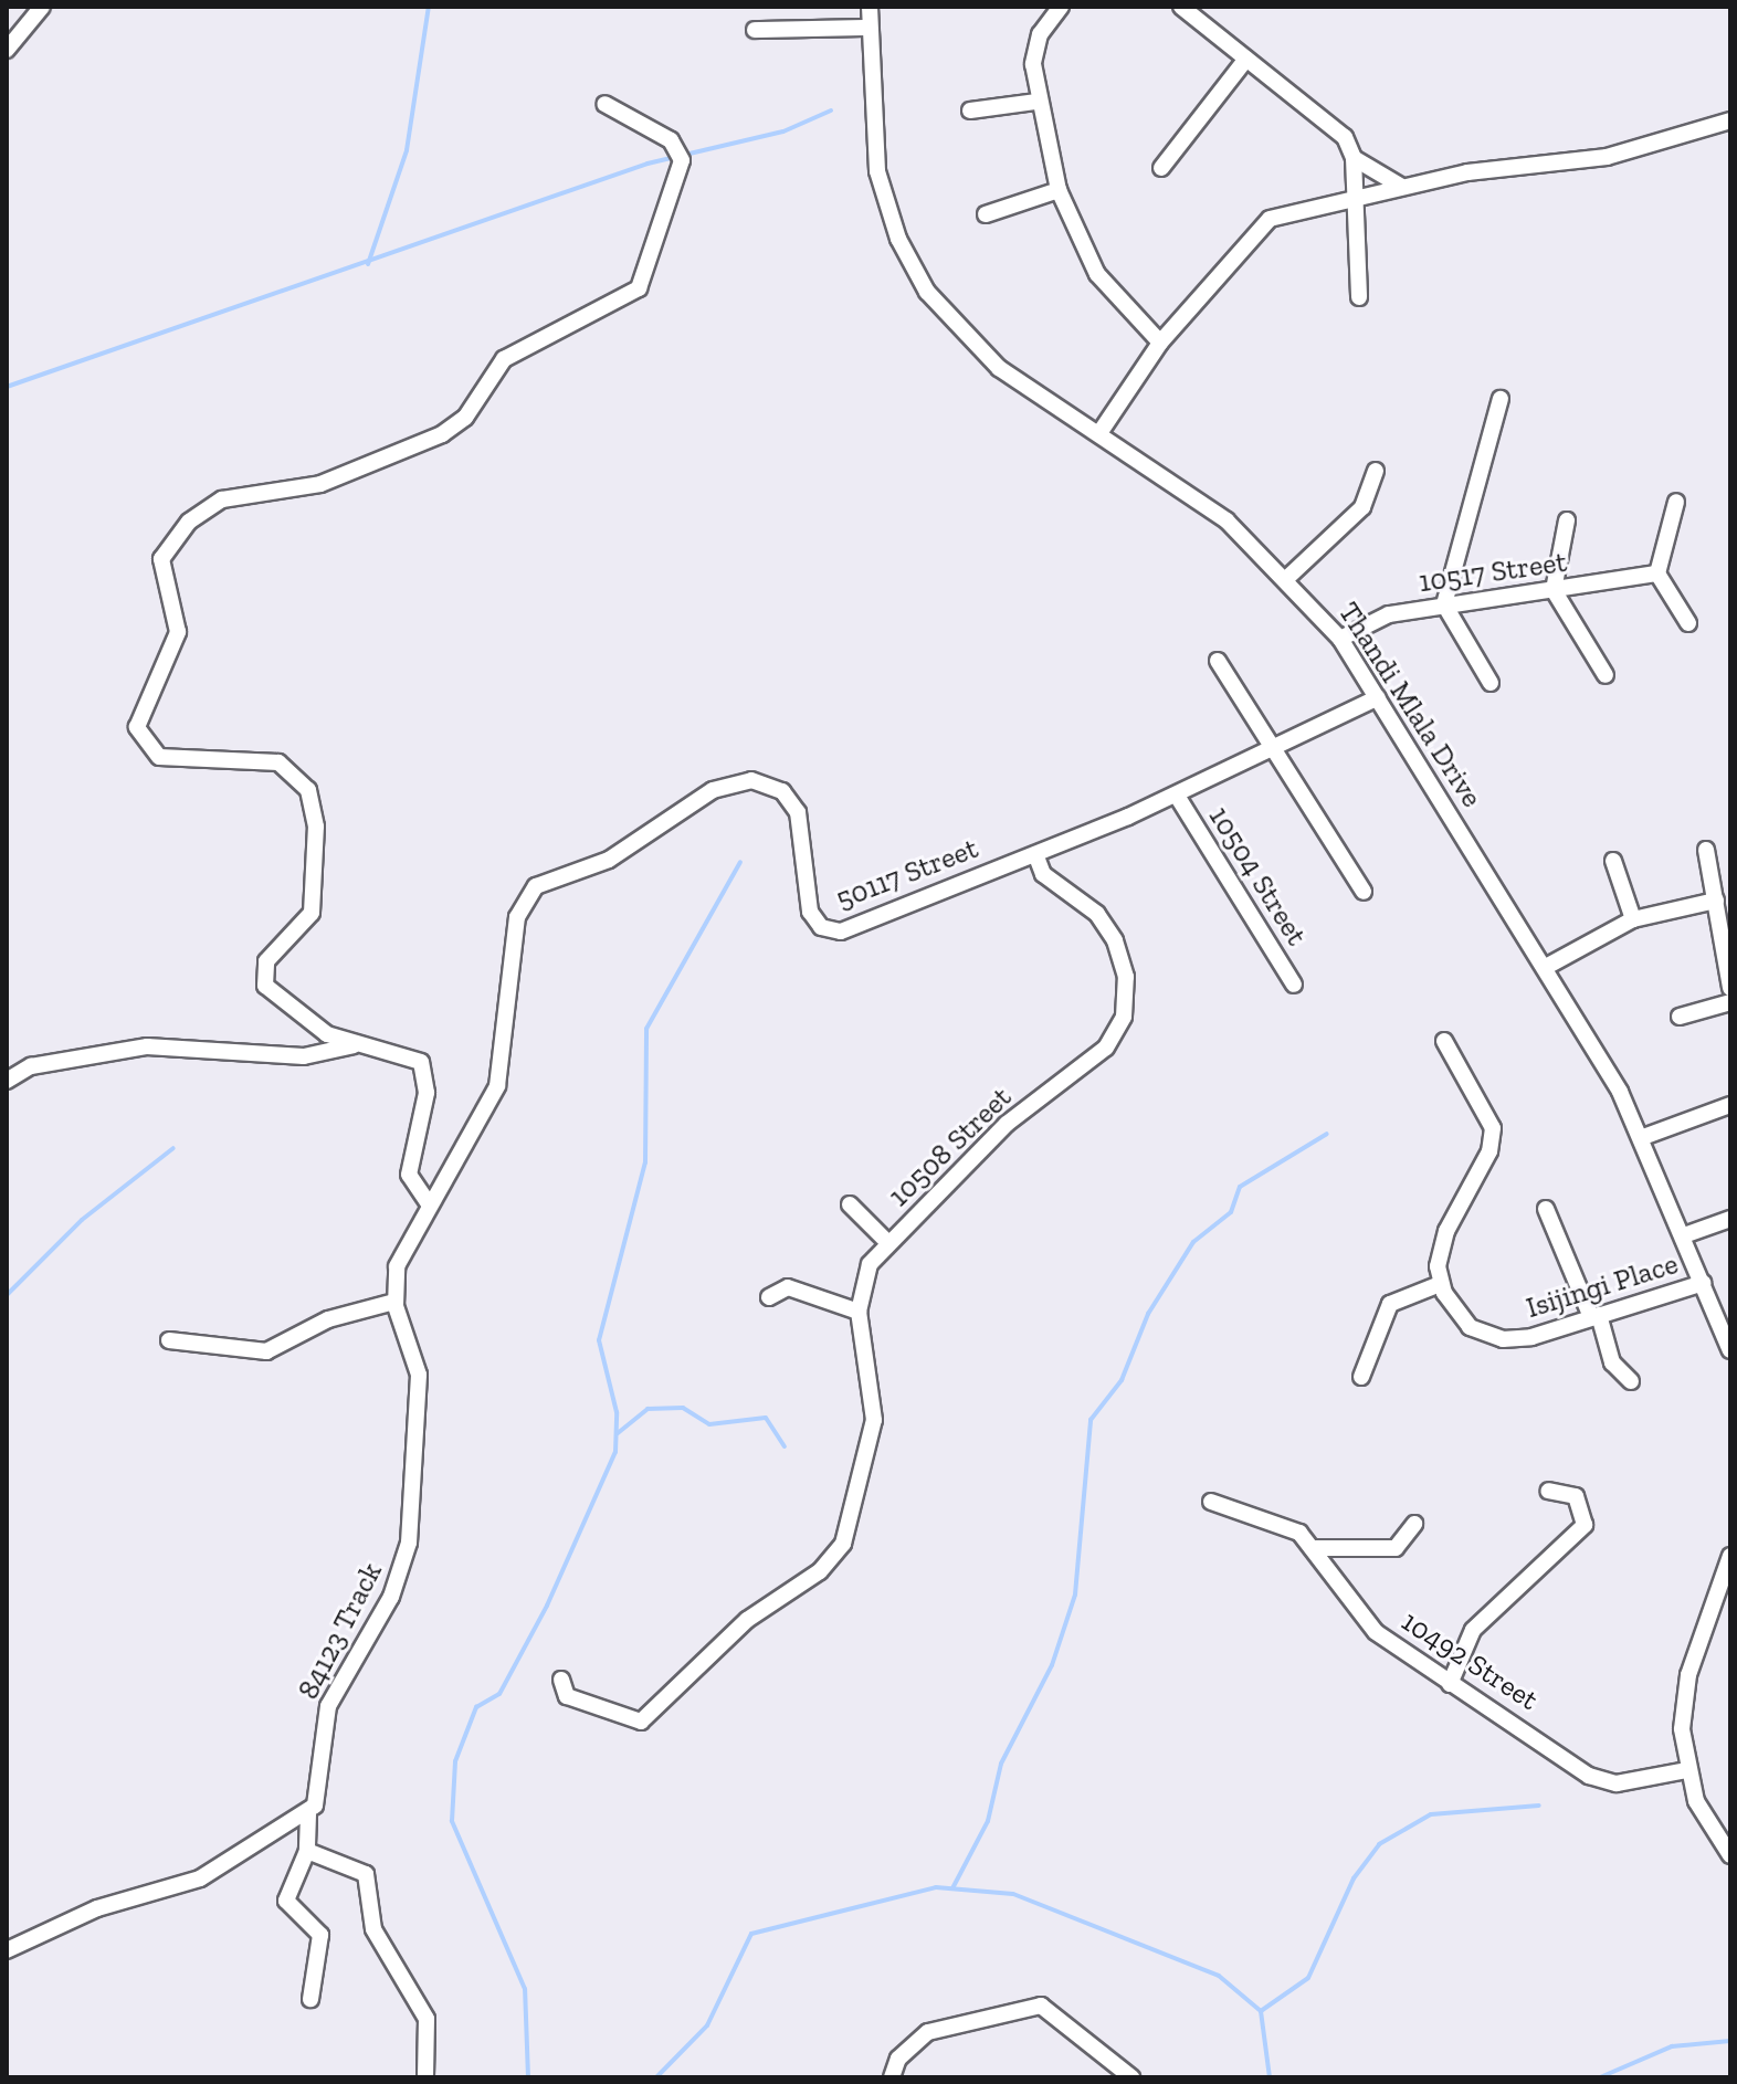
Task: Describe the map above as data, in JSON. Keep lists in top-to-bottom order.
{
  "streets": {
    "street": [
      "10517 Street",
      "Thandi Mlala Drive",
      "50117 Street",
      "10504 Street",
      "10508 Street",
      "Isijingi Place",
      "84123 Track",
      "10492 Street"
    ]
  },
  "crossings": [
    ["10517 Street", "Thandi Mlala Drive"],
    ["Thandi Mlala Drive", "Isijingi Place"],
    ["50117 Street", "10508 Street"],
    ["50117 Street", "84123 Track"]
  ]
}
